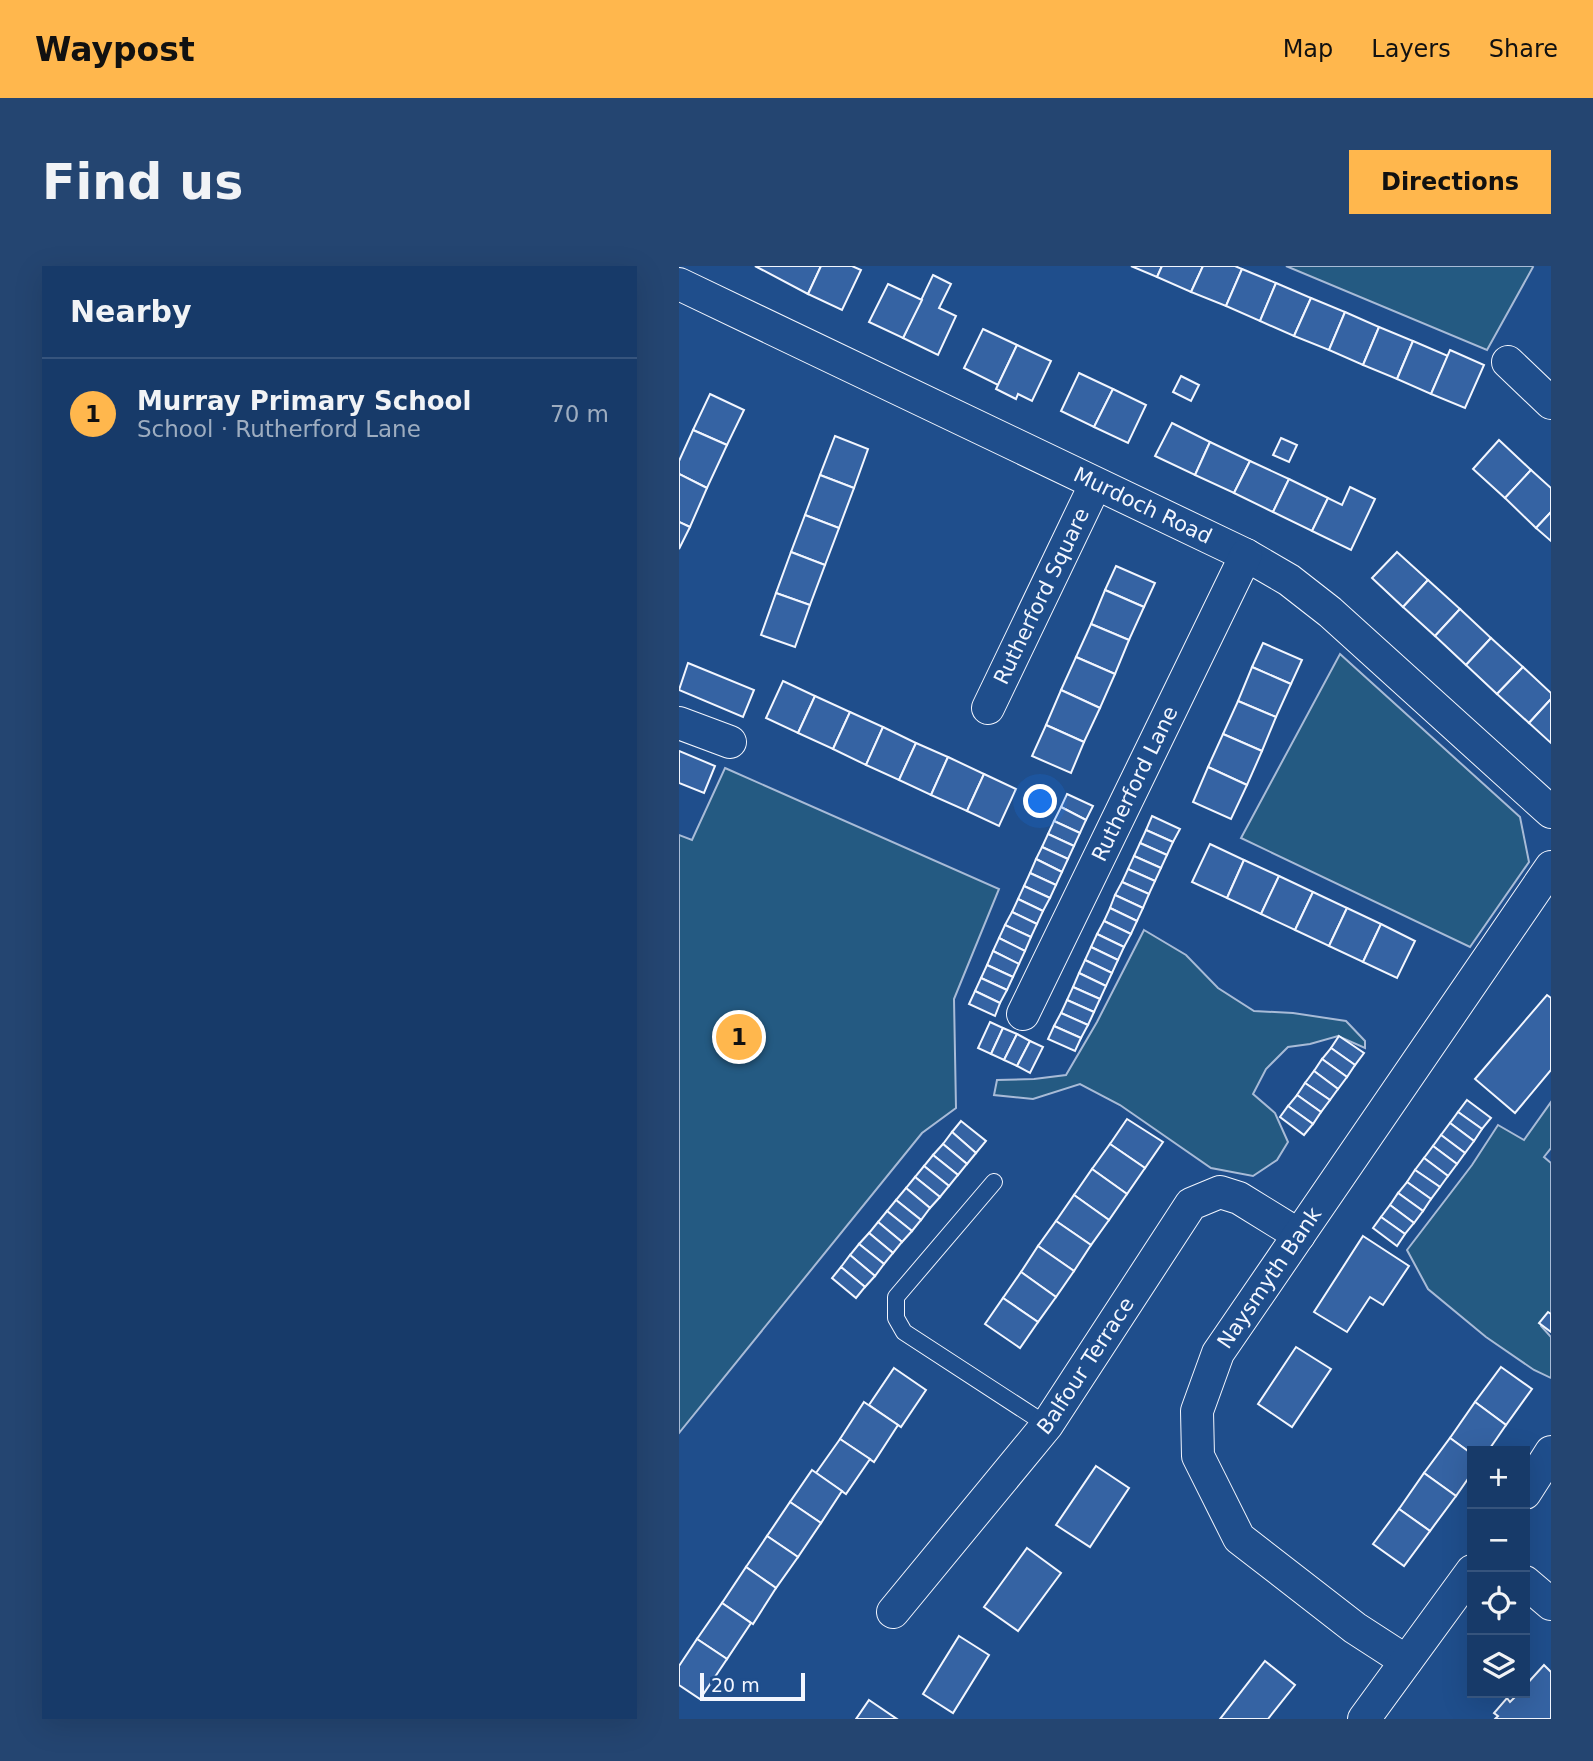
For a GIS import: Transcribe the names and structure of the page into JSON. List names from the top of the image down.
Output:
{
  "streets": {
    "street": [
      "Murdoch Road",
      "Rutherford Square",
      "Rutherford Lane",
      "Naysmyth Bank",
      "Balfour Terrace"
    ]
  },
  "crossings": [
    ["Murdoch Road", "Rutherford Square"],
    ["Murdoch Road", "Rutherford Lane"],
    ["Naysmyth Bank", "Balfour Terrace"]
  ],
  "scale_bar": "20 m",
  "page": {
    "header": "Waypost",
    "nav": ["Map", "Layers", "Share"],
    "buttons": "Directions",
    "title": "Find us",
    "heading": "Nearby",
    "list": [
      {
        "mark": "1",
        "name": "Murray Primary School",
        "note": "School · Rutherford Lane",
        "value": "70 m"
      }
    ],
    "pins": "1",
    "map_buttons": ["+", "−"],
    "scale": "20 m"
  }
}
